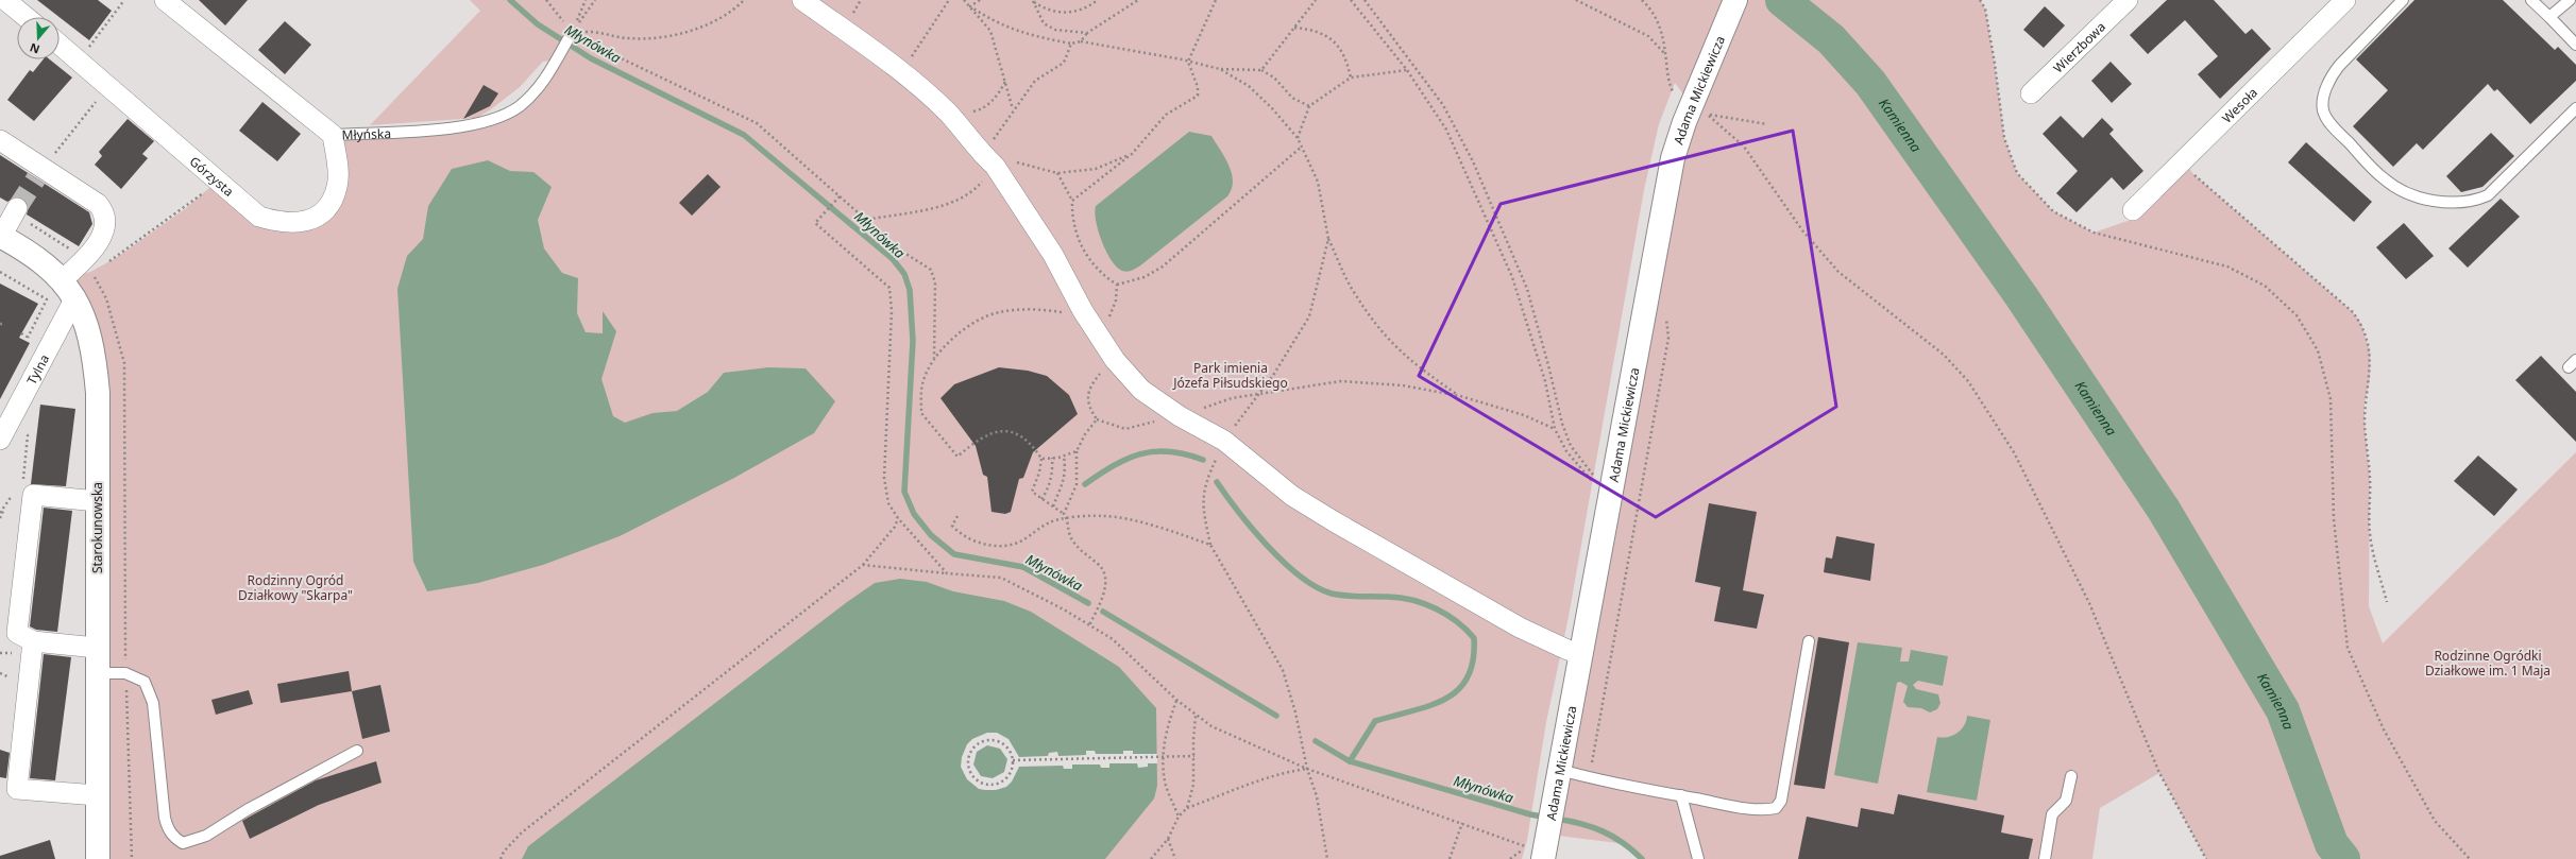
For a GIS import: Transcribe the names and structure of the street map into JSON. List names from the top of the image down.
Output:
{
  "streets": {
    "street": [
      "Wierzbowa",
      "Adama Mickiewicza",
      "Wesoła",
      "Młyńska",
      "Górzysta",
      "Tylna",
      "Starokunowska"
    ]
  },
  "crossings": [
    ["Młyńska", "Górzysta"],
    ["Tylna", "Starokunowska"]
  ],
  "water": ["Młynówka", "Kamienna"],
  "parks": ["Park imienia Józefa Piłsudskiego", "Rodzinny Ogród Działkowy \"Skarpa\"", "Rodzinne Ogródki Działkowe im. 1 Maja"],
  "north": "bottom"
}
